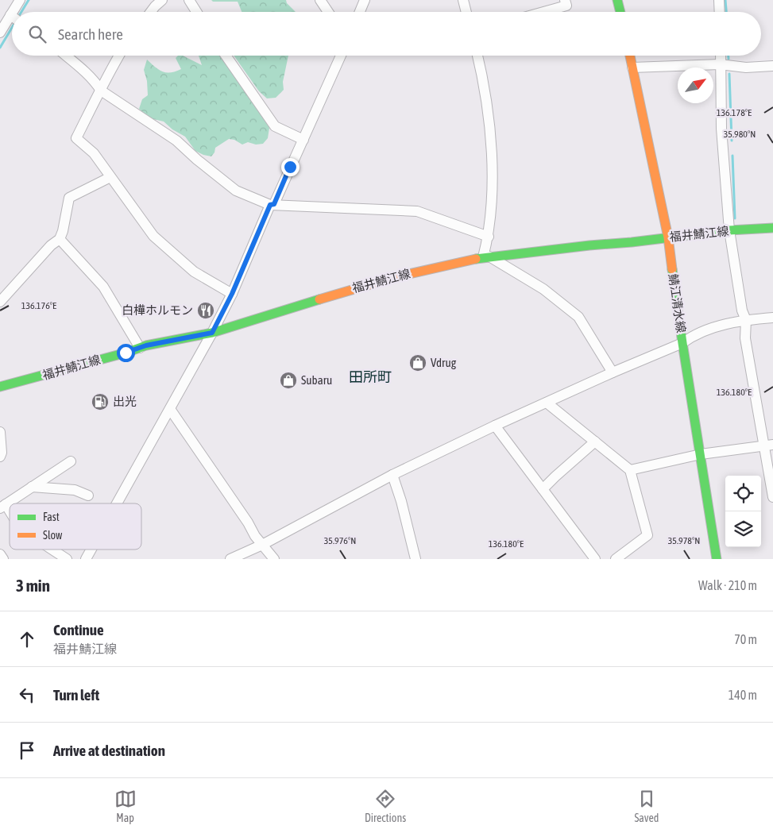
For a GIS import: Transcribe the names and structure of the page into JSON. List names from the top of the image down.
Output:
{
  "streets": {
    "main road": ["福井鯖江線", "鯖江清水線"]
  },
  "crossings": [
    ["福井鯖江線", "鯖江清水線"]
  ],
  "districts": ["田所町"],
  "places": {
    "restaurant": ["白樺ホルモン"],
    "shop": ["Vdrug", "Subaru"],
    "fuel station": ["出光"]
  },
  "legend": ["Fast", "Slow"],
  "north": "top right",
  "page": {
    "search": "Search here",
    "heading": ["3 min", "Walk · 210 m"],
    "list": [
      ["Continue", "福井鯖江線", "70 m"],
      ["Turn left", "140 m"],
      "Arrive at destination"
    ],
    "nav": ["Map", "Directions", "Saved"]
  },
  "coordinates": [
    "136.178°E",
    "35.980°N",
    "136.176°E",
    "136.180°E",
    "35.976°N",
    "35.978°N"
  ]
}
